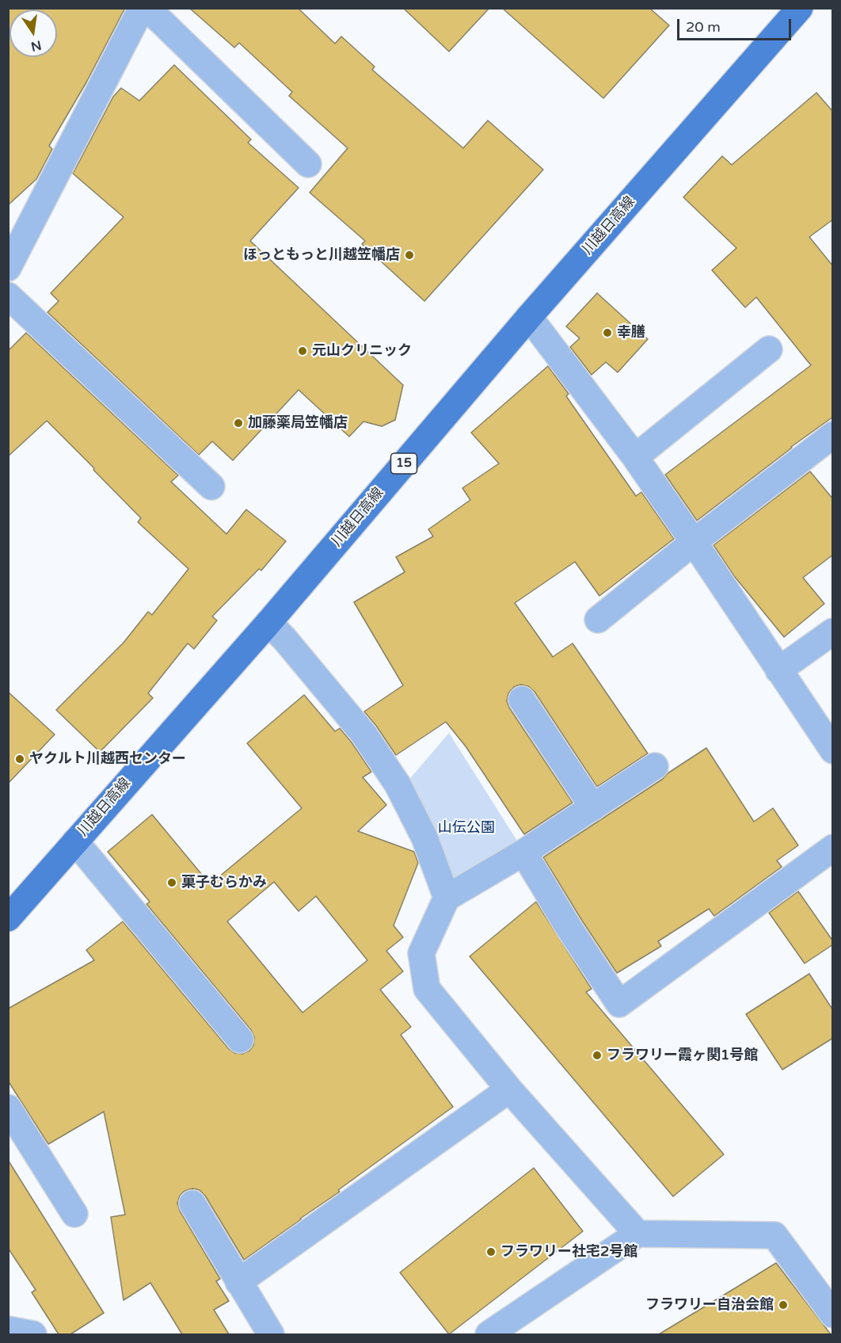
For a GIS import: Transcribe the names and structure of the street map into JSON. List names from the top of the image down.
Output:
{
  "streets": {
    "main road": ["川越日高線", "15"]
  },
  "parks": ["山伝公園"],
  "places": [
    "ほっともっと川越笠幡店",
    "幸膳",
    "元山クリニック",
    "加藤薬局笠幡店",
    "ヤクルト川越西センター",
    "菓子むらかみ",
    "フラワリー霞ヶ関1号館",
    "フラワリー社宅2号館",
    "フラワリー自治会館"
  ],
  "scale_bar": "20 m",
  "north": "bottom"
}
